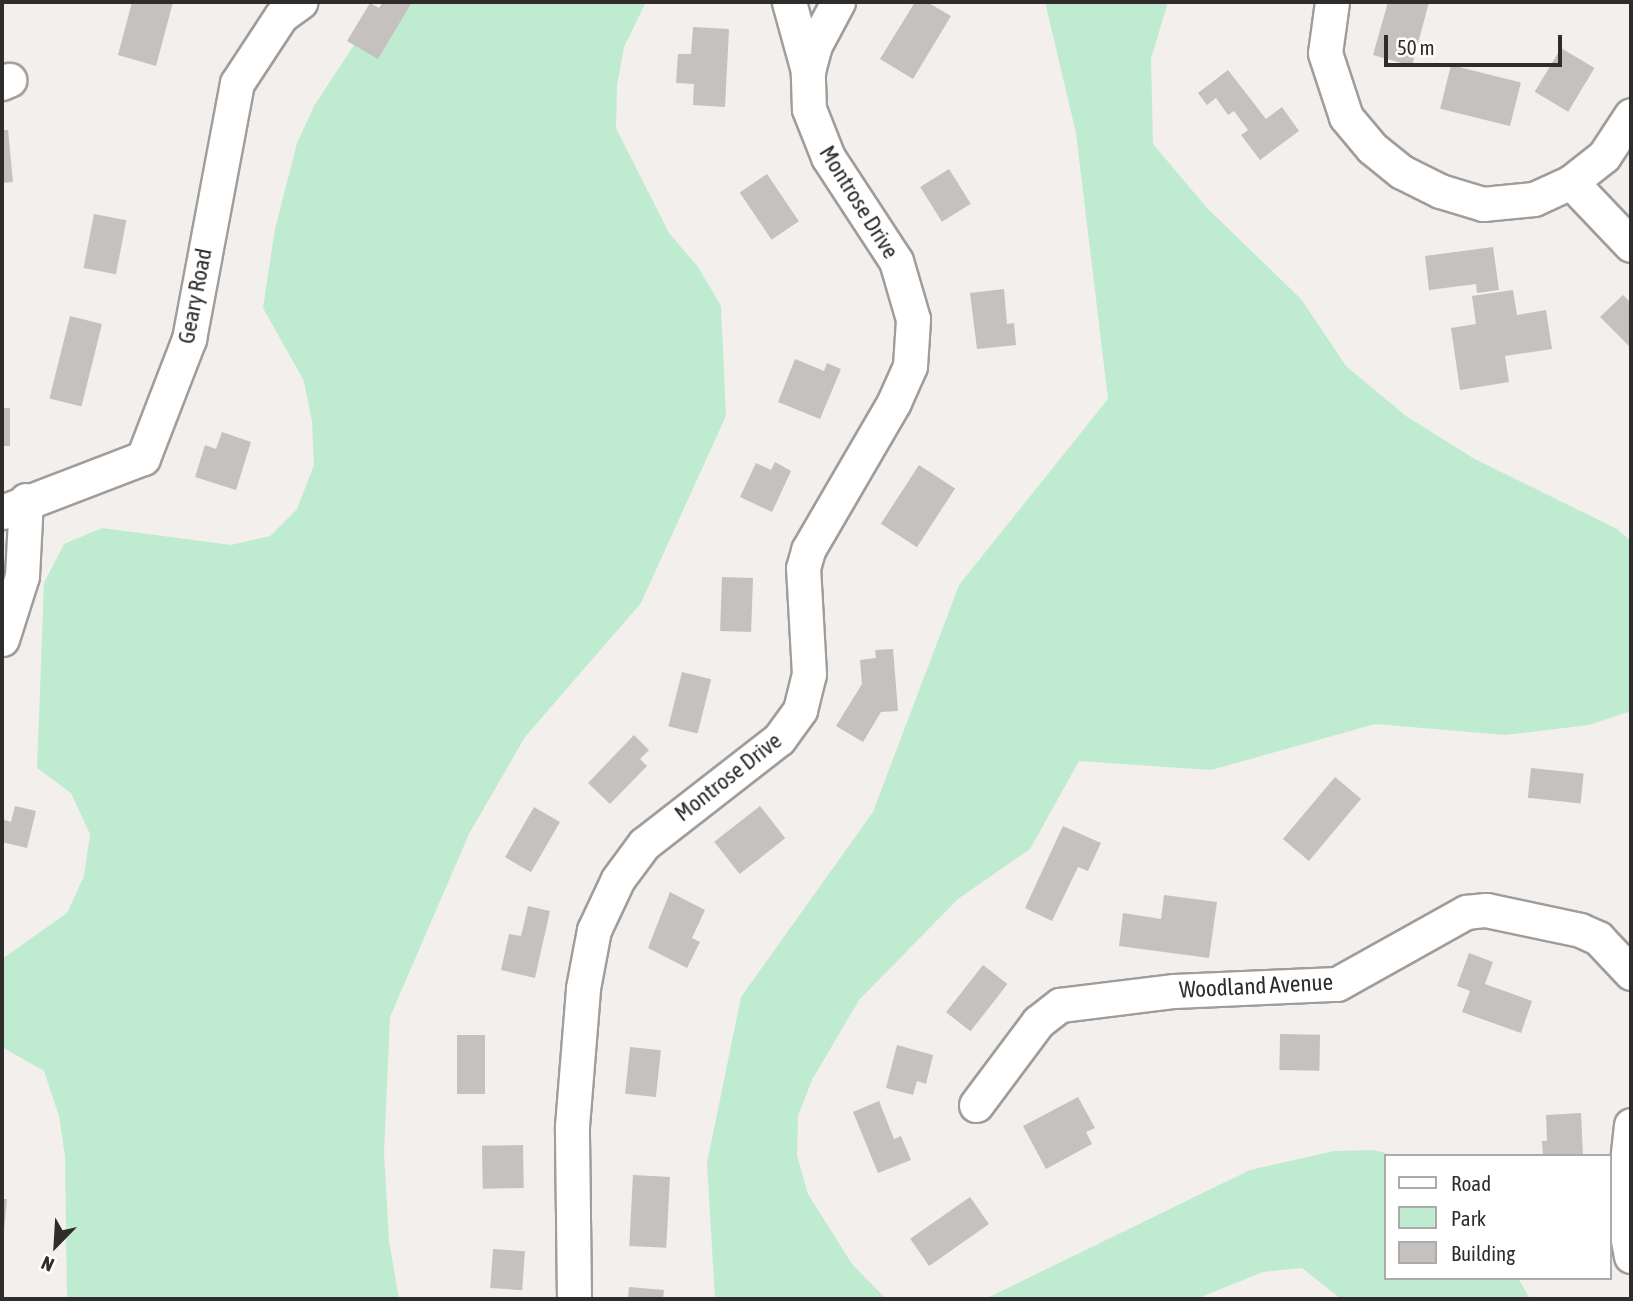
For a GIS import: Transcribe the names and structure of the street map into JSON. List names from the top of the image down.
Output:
{
  "streets": {
    "street": ["Montrose Drive", "Geary Road", "Woodland Avenue"]
  },
  "legend": ["Road", "Park", "Building"],
  "scale_bar": "50 m",
  "north": "bottom left"
}
